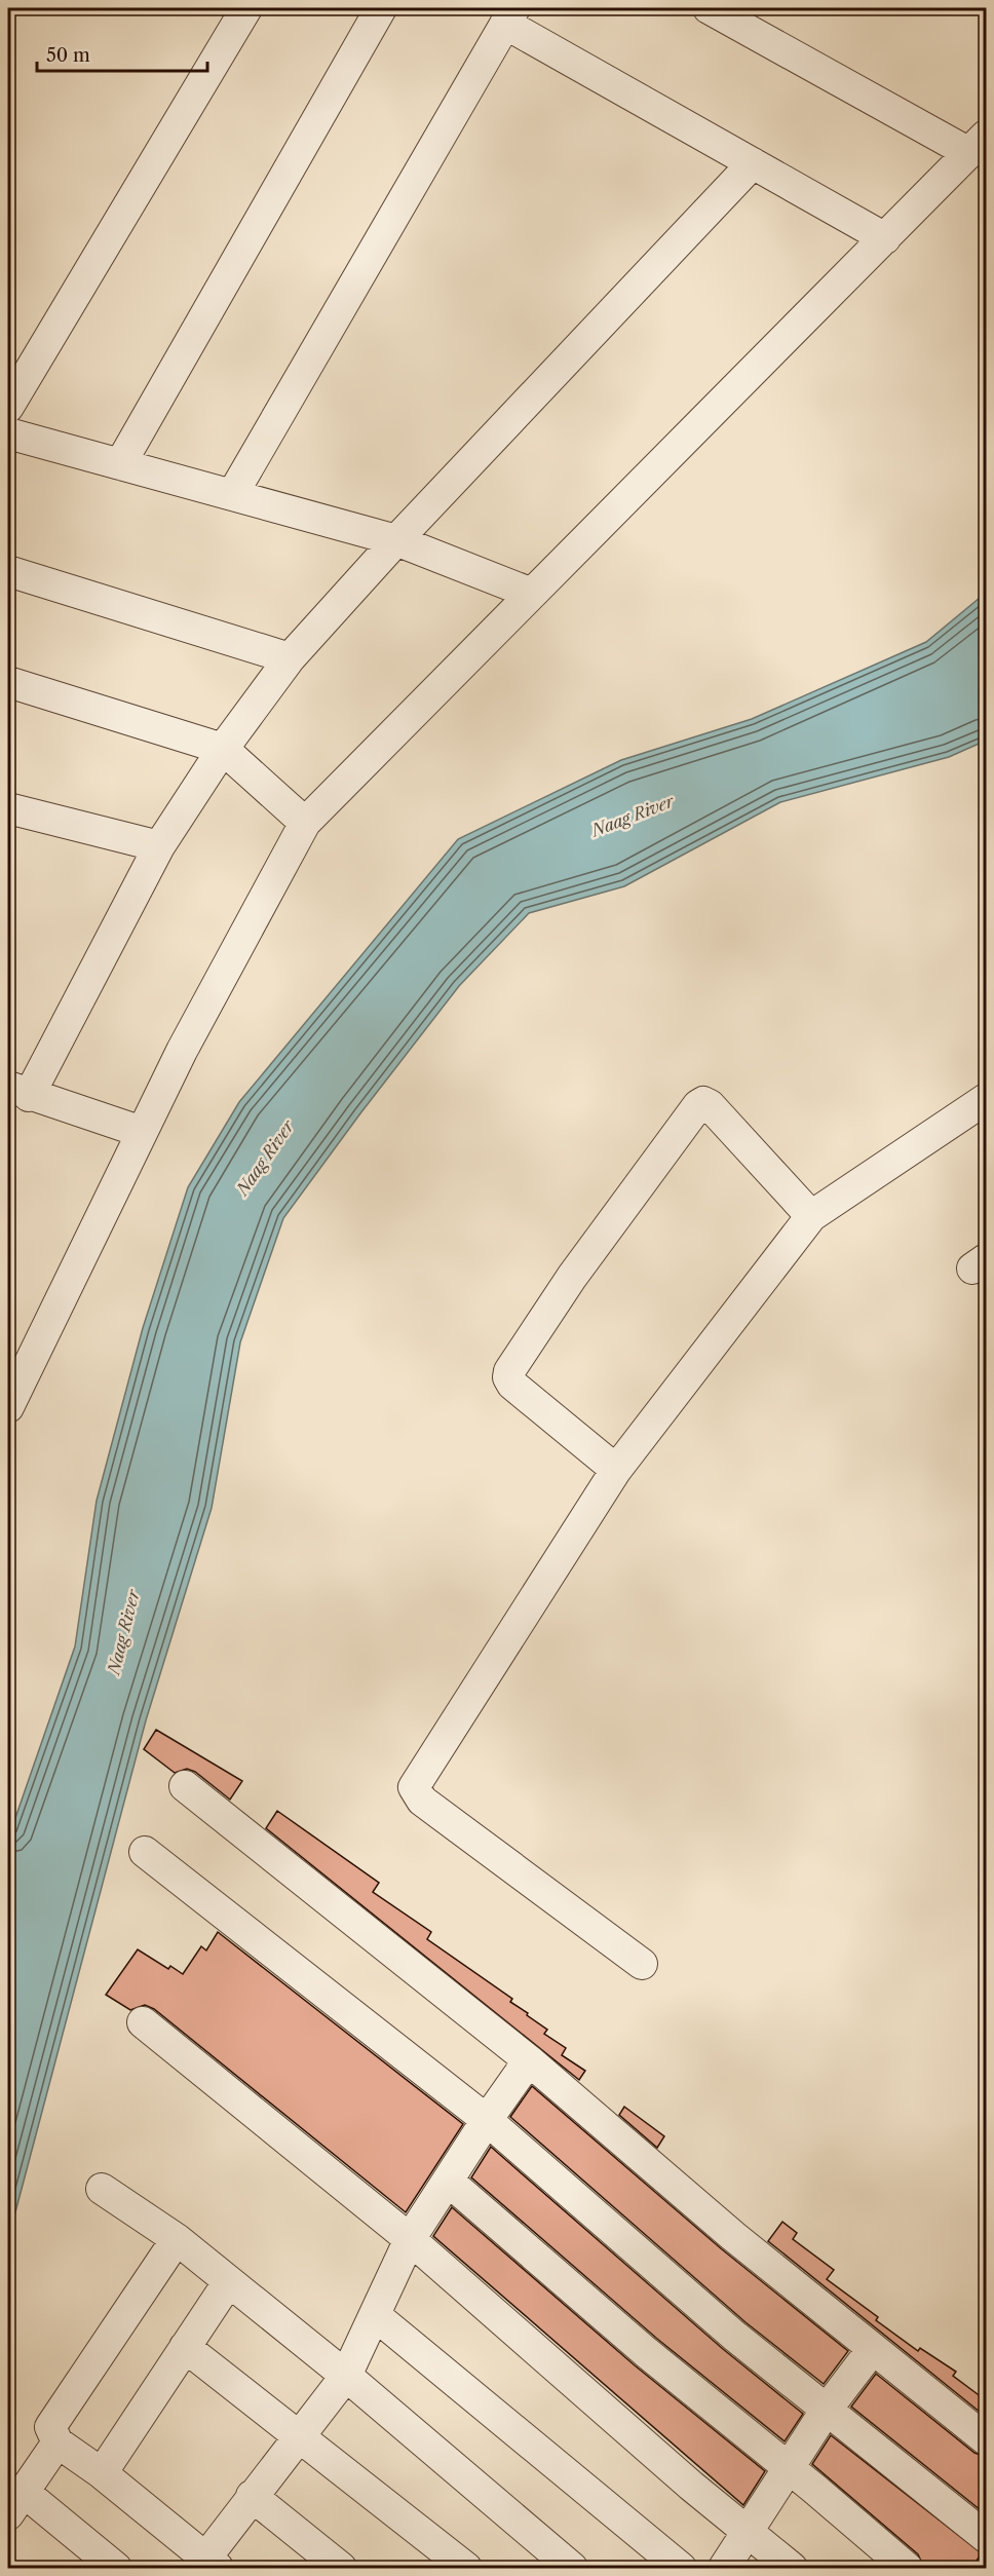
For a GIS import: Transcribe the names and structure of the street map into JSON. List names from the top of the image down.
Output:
{
  "water": ["Naag River"],
  "scale_bar": "50 m"
}
